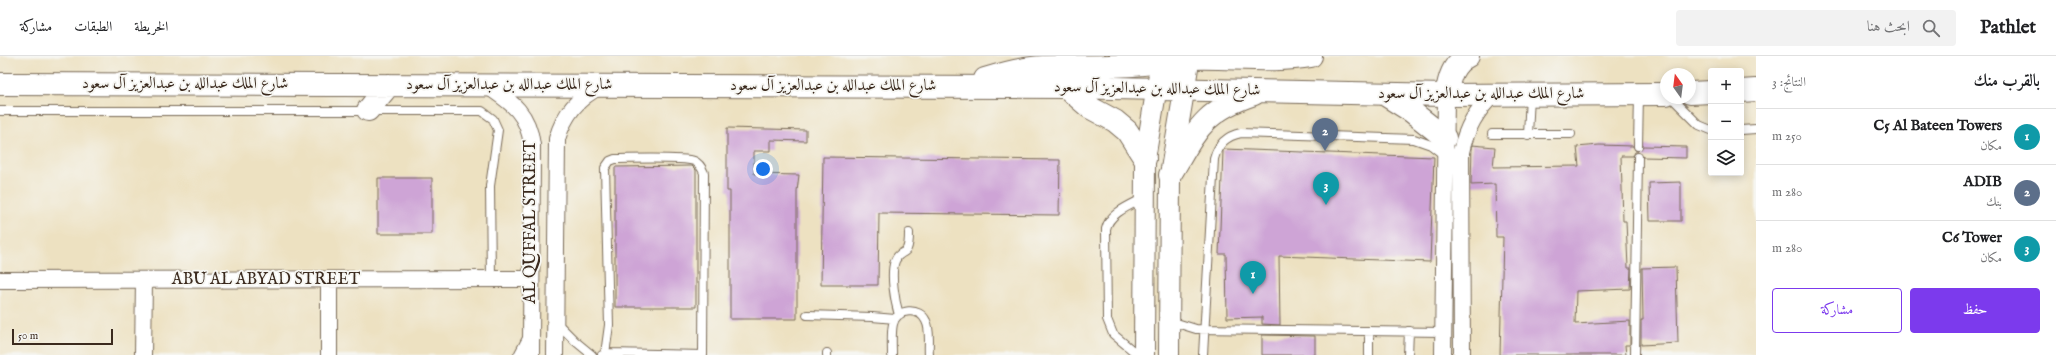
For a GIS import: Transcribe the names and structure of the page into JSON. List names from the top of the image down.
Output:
{
  "streets": {
    "main road": ["شارع الملك عبدالله بن عبدالعزيز آل سعود"],
    "street": ["AL QUFFAL STREET", "ABU AL ABYAD STREET"]
  },
  "crossings": [
    ["شارع الملك عبدالله بن عبدالعزيز آل سعود", "AL QUFFAL STREET"],
    ["AL QUFFAL STREET", "ABU AL ABYAD STREET"]
  ],
  "scale_bar": "50 m",
  "north": "top",
  "page": {
    "header": "Pathlet",
    "search": "ابحث هنا",
    "nav": ["الخريطة", "الطبقات", "مشاركة"],
    "heading": ["بالقرب منك", "النتائج: 3"],
    "map_buttons": ["+", "−"],
    "list": [
      {
        "mark": "1",
        "name": "C5 Al Bateen Towers",
        "note": "مكان",
        "value": "250 m"
      },
      {
        "mark": "2",
        "name": "ADIB",
        "note": "بنك",
        "value": "280 m"
      },
      {
        "mark": "3",
        "name": "C6 Tower",
        "note": "مكان",
        "value": "280 m"
      }
    ],
    "pins": ["2", "3", "1"],
    "buttons": ["حفظ", "مشاركة"],
    "scale": "50 m"
  }
}
